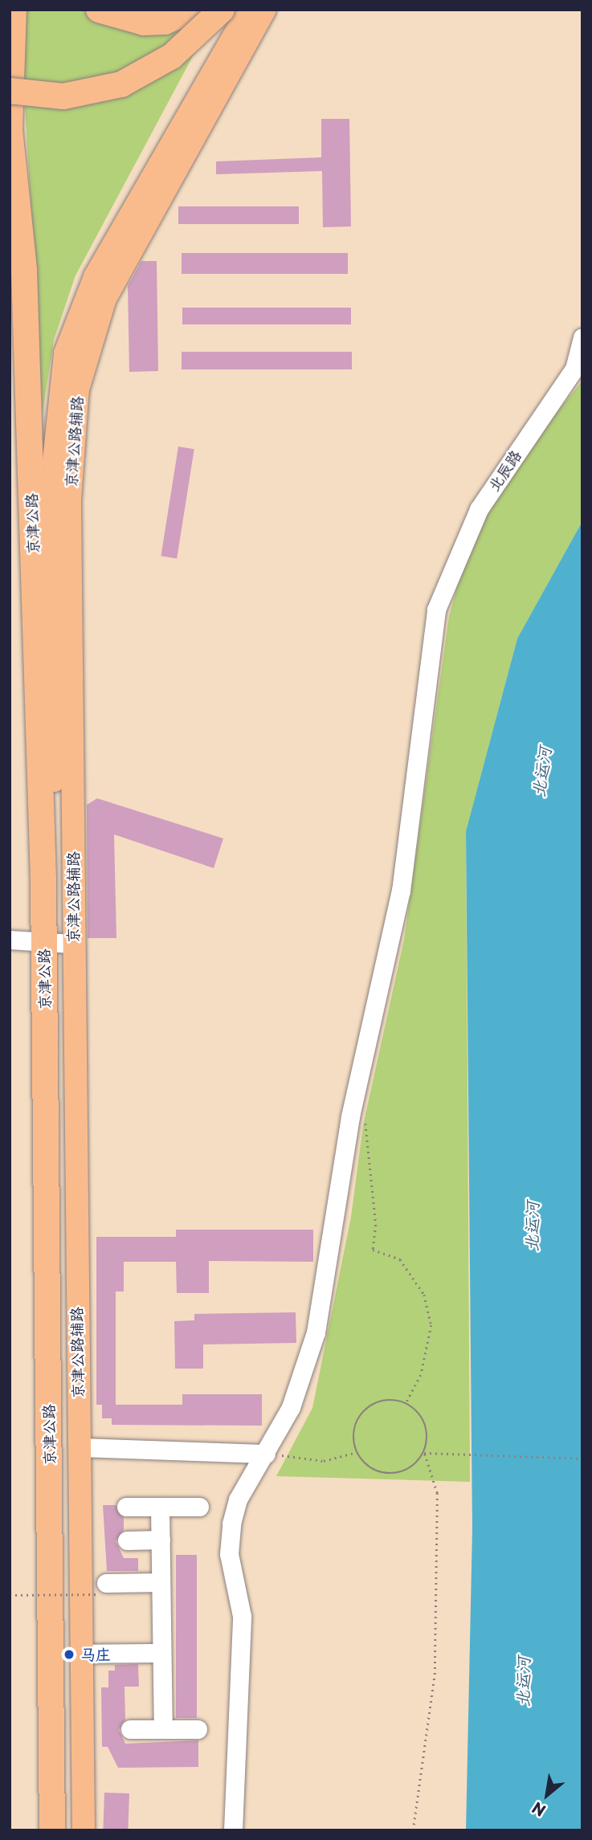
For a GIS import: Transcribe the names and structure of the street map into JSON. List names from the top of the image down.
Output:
{
  "streets": {
    "highway": ["京津公路"],
    "main road": ["京津公路辅路"],
    "street": ["北辰路"]
  },
  "water": ["北运河"],
  "places": ["马庄"],
  "north": "bottom left"
}
